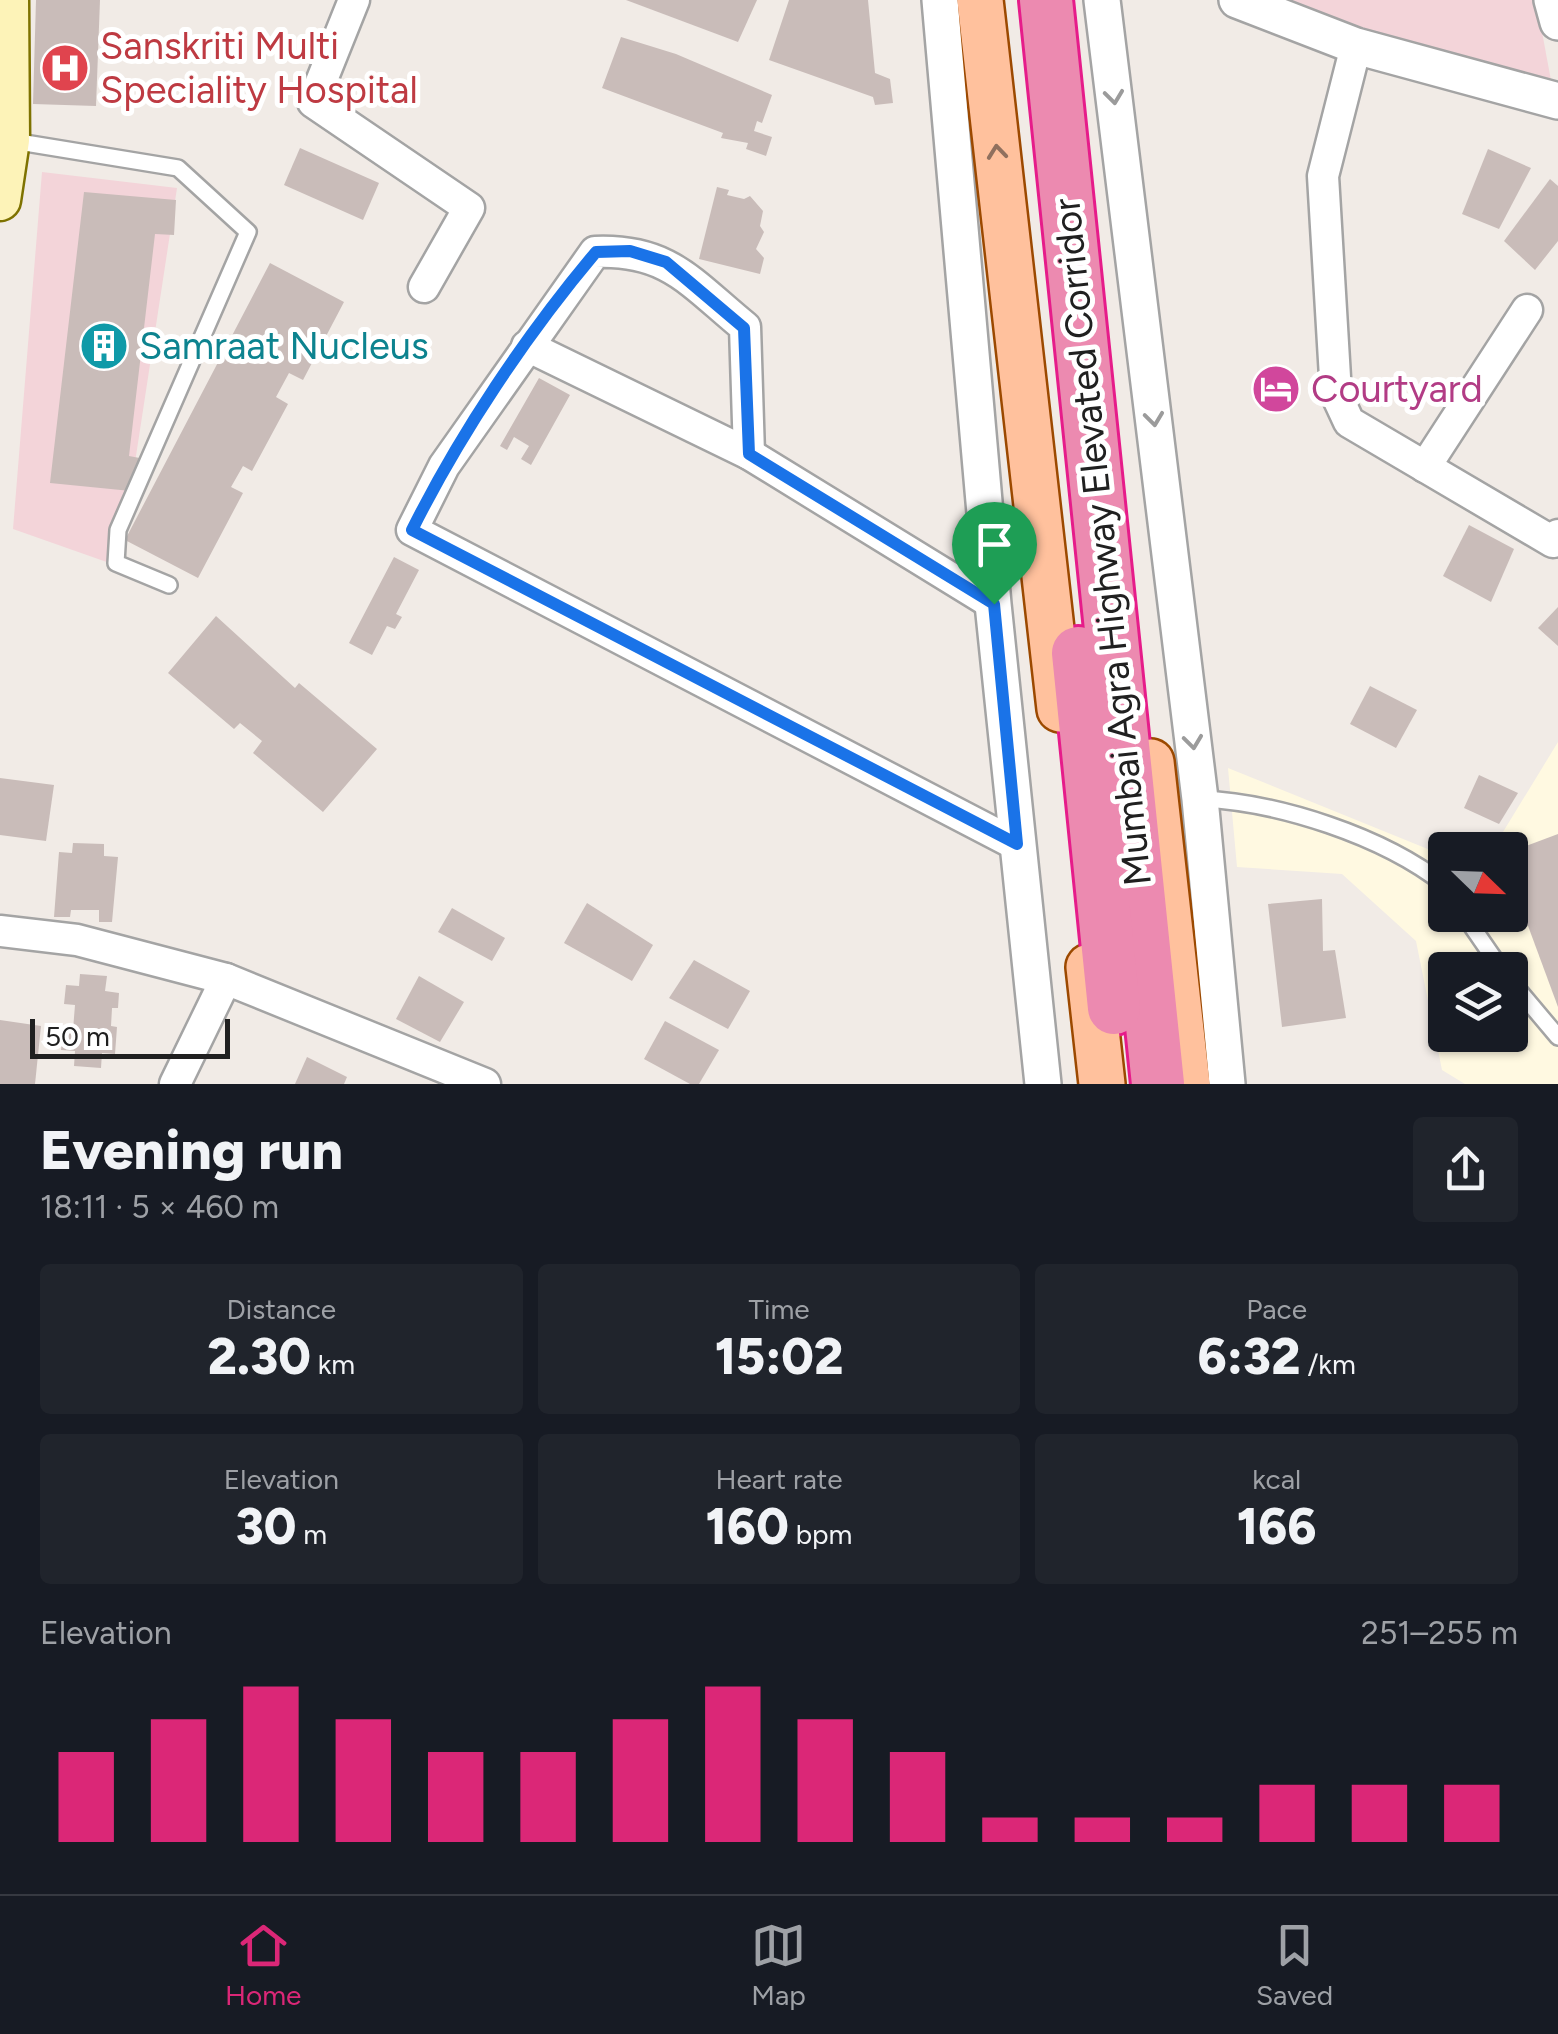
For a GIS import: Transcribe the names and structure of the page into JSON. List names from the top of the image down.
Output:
{
  "streets": {
    "highway": ["Mumbai Agra Highway Elevated Corridor"]
  },
  "places": {
    "hospital": ["Sanskriti Multi Speciality Hospital"],
    "building": ["Samraat Nucleus"],
    "hotel": ["Courtyard"]
  },
  "scale_bar": "50 m",
  "north": "bottom right",
  "page": {
    "scale": "50 m",
    "heading": ["Evening run", "18:11 · 5 × 460 m"],
    "stats": [
      ["Distance", "2.30 km"],
      ["Time", "15:02"],
      ["Pace", "6:32 /km"],
      ["Elevation", "30 m"],
      ["Heart rate", "160 bpm"],
      ["kcal", "166"]
    ],
    "chart": ["Elevation", "251–255 m"],
    "tabs": ["Home", "Map", "Saved"]
  }
}
